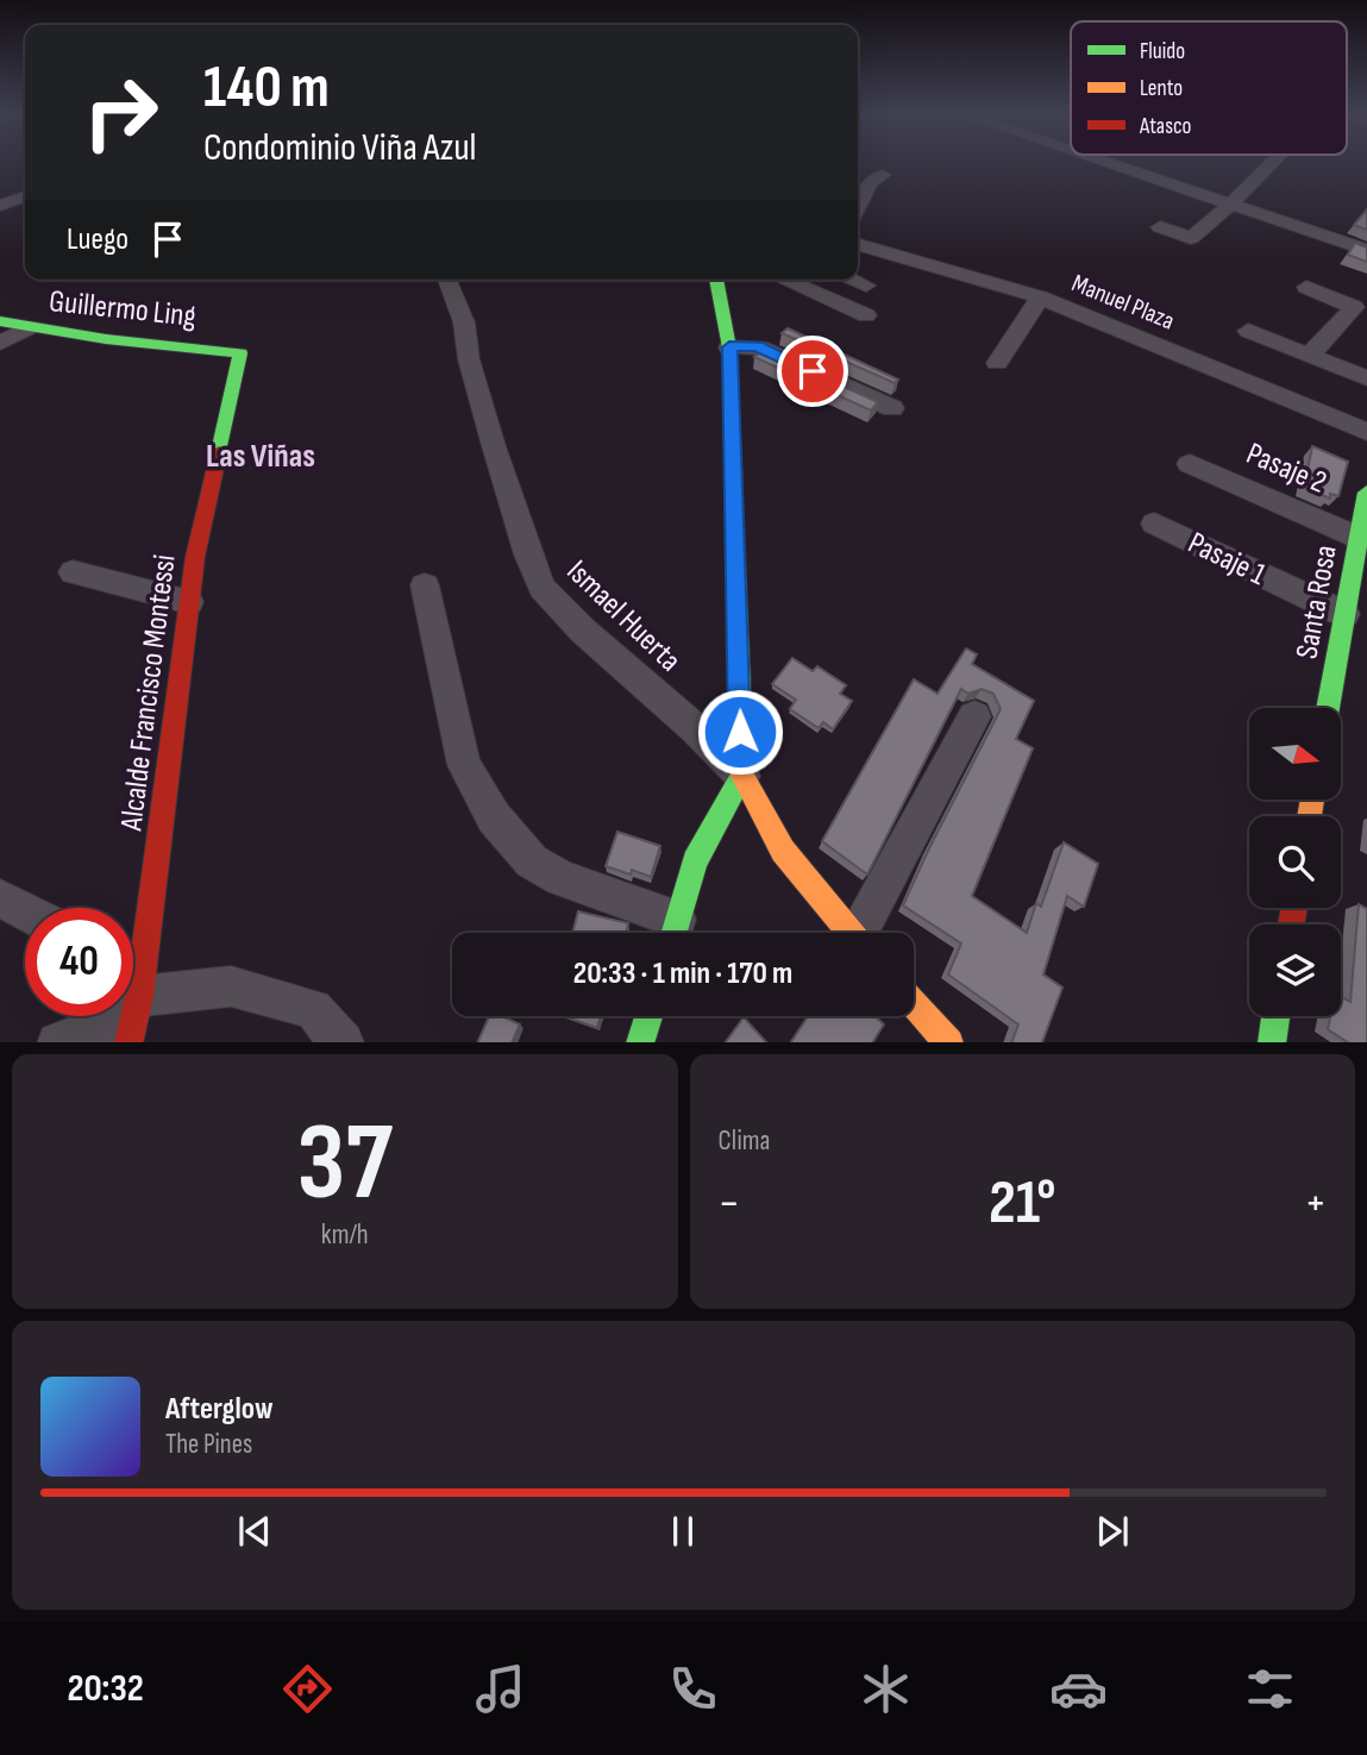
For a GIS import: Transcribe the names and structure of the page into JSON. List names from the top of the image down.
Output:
{
  "streets": {
    "street": [
      "Manuel Plaza",
      "Guillermo Ling",
      "Pasaje 2",
      "Pasaje 1",
      "Santa Rosa",
      "Ismael Huerta",
      "Alcalde Francisco Montessi"
    ]
  },
  "crossings": [
    ["Guillermo Ling", "Alcalde Francisco Montessi"],
    ["Pasaje 2", "Santa Rosa"],
    ["Pasaje 1", "Santa Rosa"]
  ],
  "districts": ["Las Viñas"],
  "legend": ["Fluido", "Lento", "Atasco"],
  "north": "right",
  "page": {
    "turn": ["140 m", "Condominio Viña Azul"],
    "then": "Luego",
    "limit": "40",
    "trip": "20:33 · 1 min · 170 m",
    "tile": [
      ["37", "km/h"],
      "Clima"
    ],
    "heat": ["−", "21°", "+"],
    "song": ["Afterglow", "The Pines"],
    "tabs": "20:32"
  }
}
